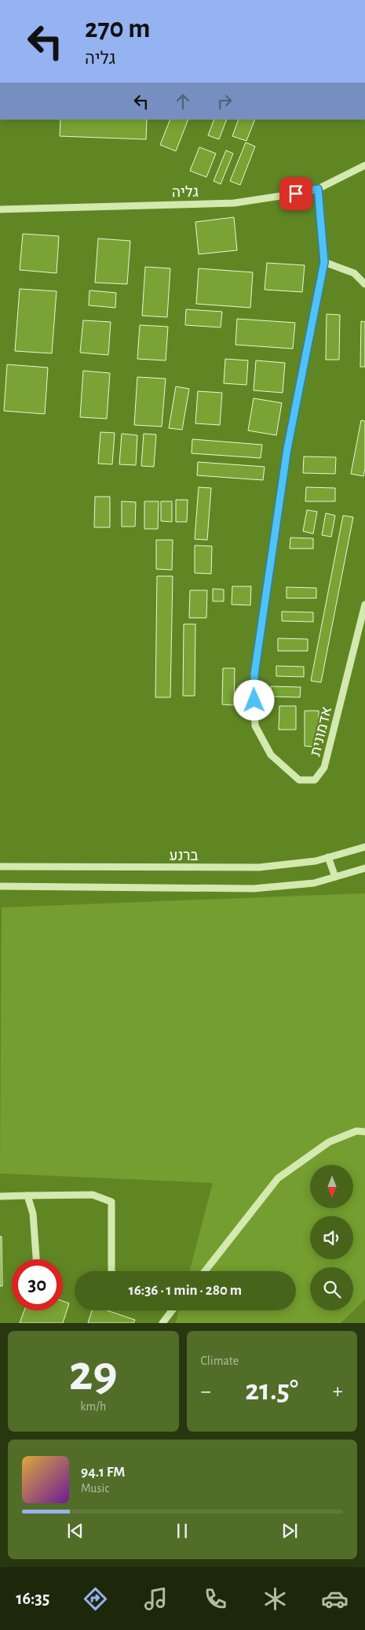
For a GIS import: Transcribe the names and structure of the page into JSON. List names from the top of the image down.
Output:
{
  "streets": {
    "street": ["גליה", "אדמונית", "ברנע"]
  },
  "crossings": [
    ["גליה", "אדמונית"]
  ],
  "north": "bottom",
  "page": {
    "turn": ["270 m", "גליה"],
    "limit": "30",
    "trip": "16:36 · 1 min · 280 m",
    "tile": [
      ["29", "km/h"],
      "Climate"
    ],
    "heat": ["−", "21.5°", "+"],
    "song": ["94.1 FM", "Music"],
    "tabs": "16:35"
  }
}
